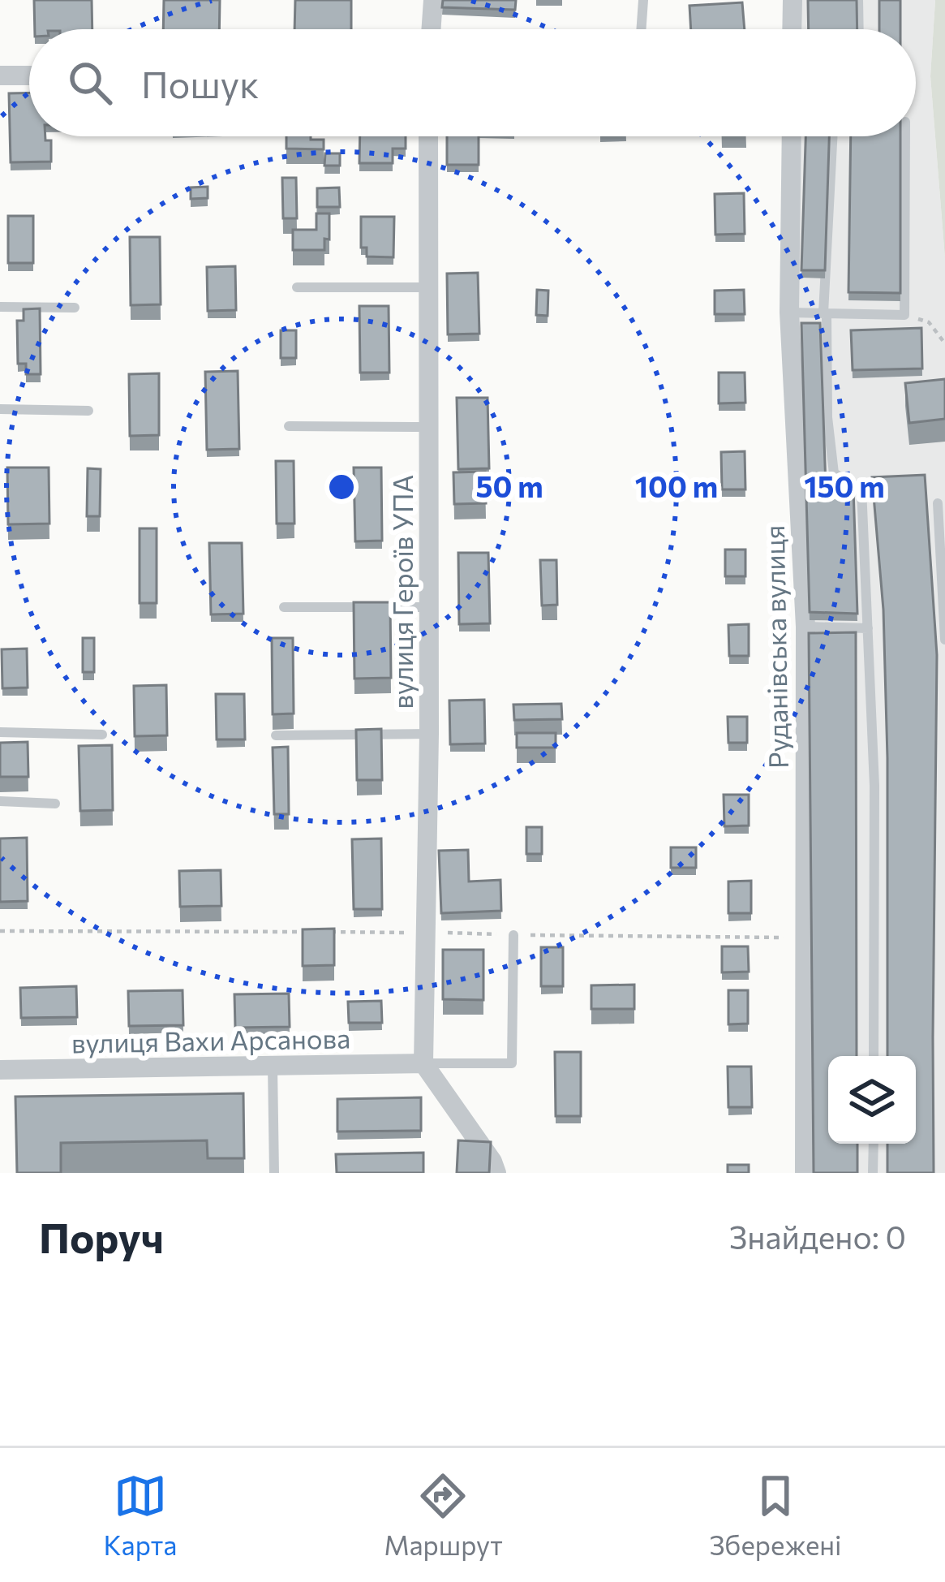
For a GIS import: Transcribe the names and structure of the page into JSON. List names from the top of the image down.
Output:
{
  "streets": {
    "street": ["вулиця Героїв УПА", "Руданівська вулиця", "вулиця Вахи Арсанова"]
  },
  "crossings": [
    ["вулиця Героїв УПА", "вулиця Вахи Арсанова"]
  ],
  "page": {
    "search": "Пошук",
    "heading": ["Поруч", "Знайдено: 0"],
    "nav": ["Карта", "Маршрут", "Збережені"]
  },
  "rings": ["50 m", "100 m", "150 m"]
}
